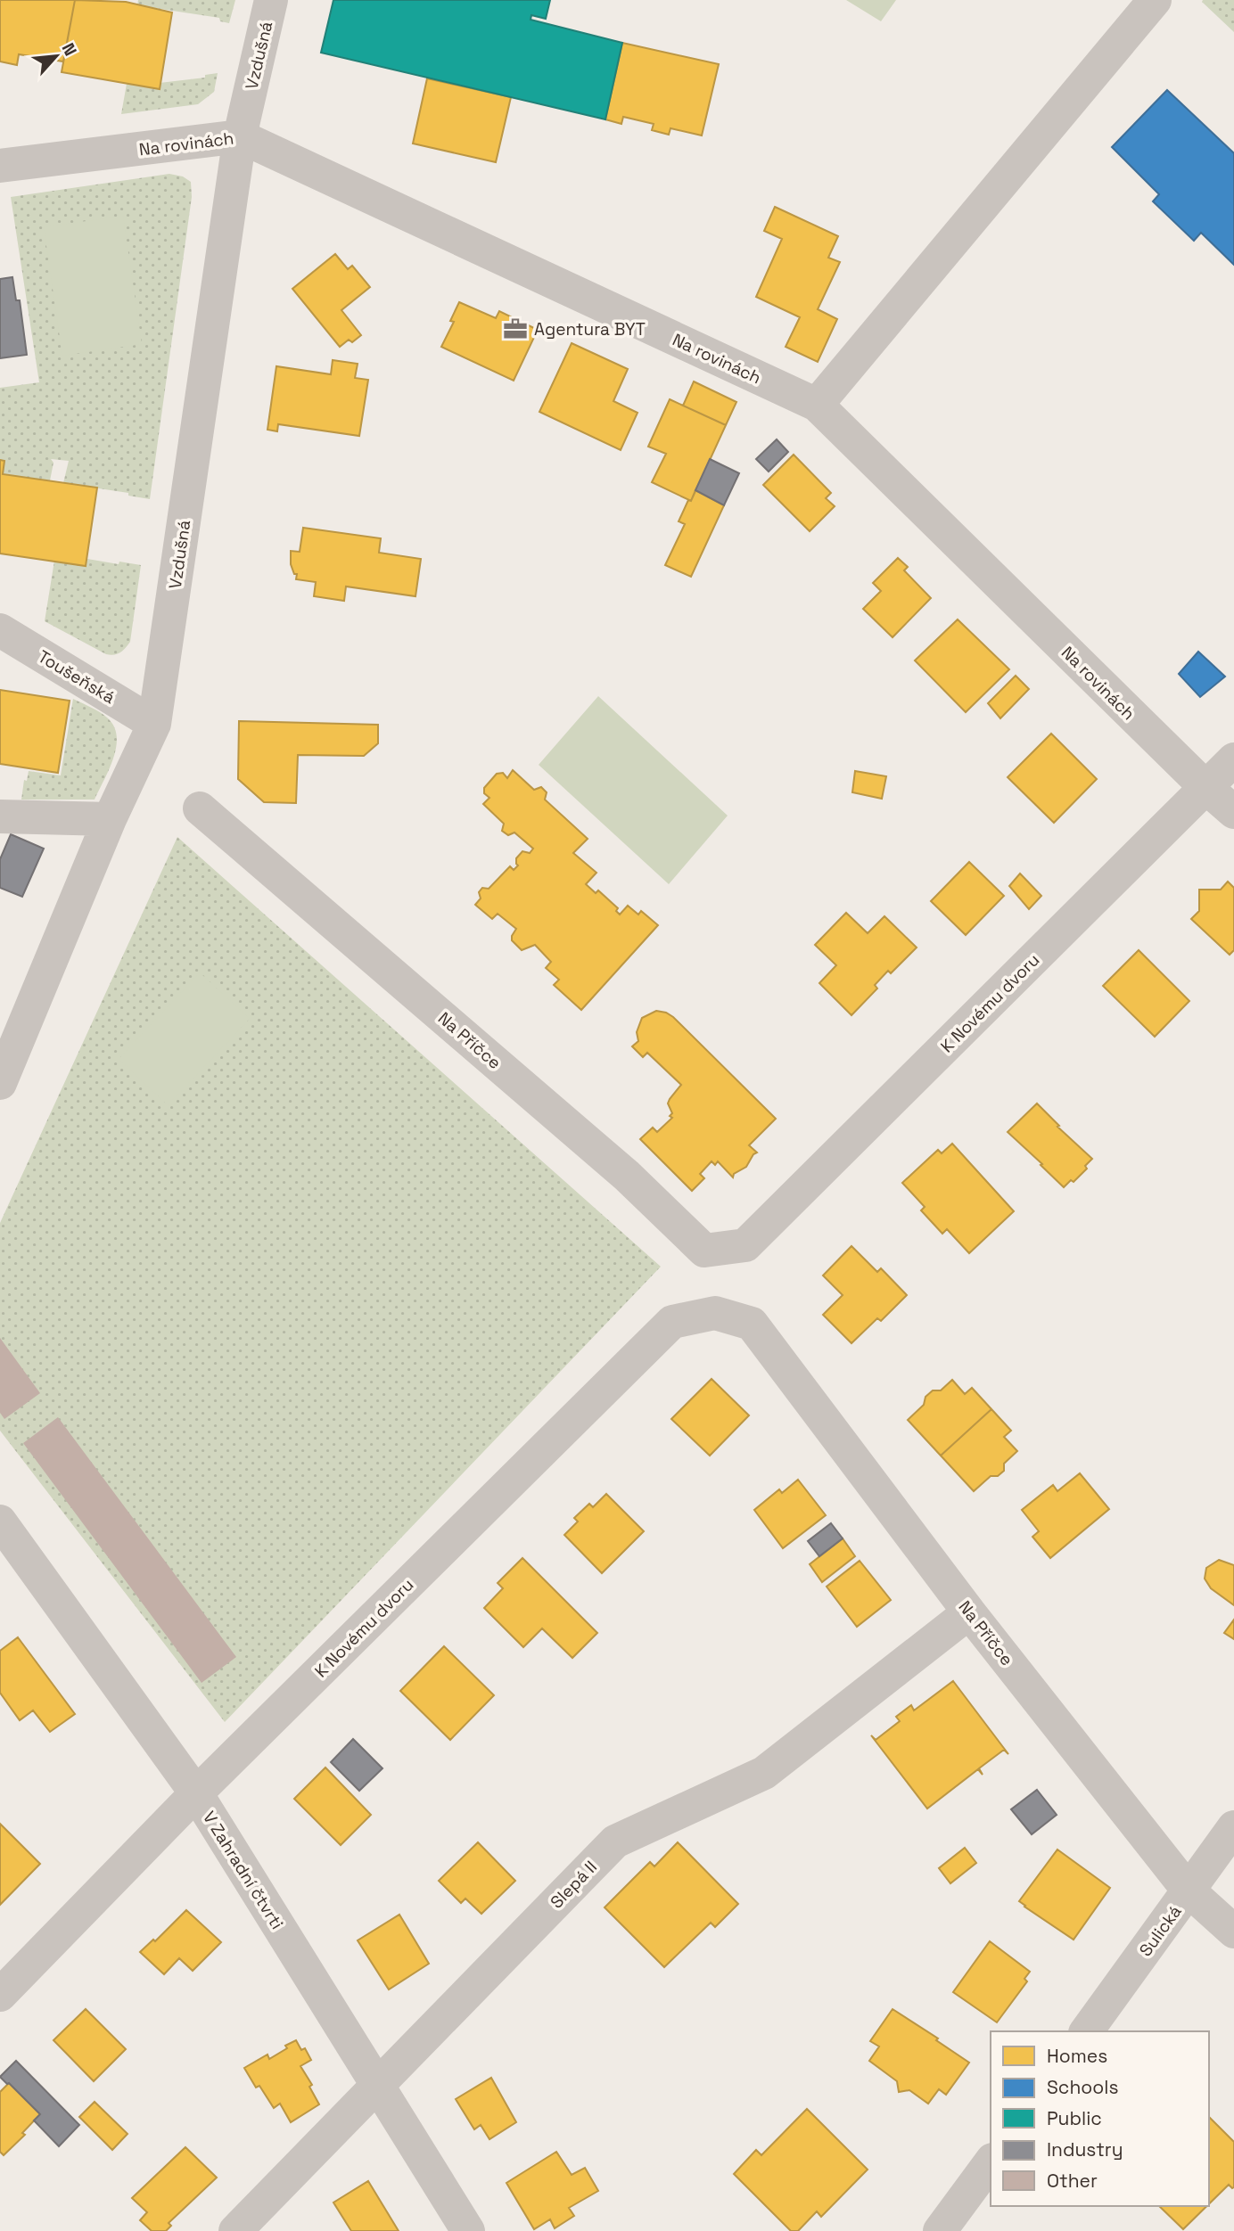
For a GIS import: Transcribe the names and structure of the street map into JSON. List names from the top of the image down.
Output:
{
  "streets": {
    "street": [
      "Vzdušná",
      "Na rovinách",
      "Toušeňská",
      "K Novému dvoru",
      "Na Příčce",
      "V Zahradní čtvrti",
      "Slepá II",
      "Sulická"
    ]
  },
  "crossings": [
    ["Vzdušná", "Na rovinách"],
    ["Vzdušná", "Toušeňská"],
    ["Na rovinách", "K Novému dvoru"],
    ["K Novému dvoru", "Na Příčce"],
    ["K Novému dvoru", "V Zahradní čtvrti"],
    ["Na Příčce", "Slepá II"],
    ["Na Příčce", "Sulická"],
    ["V Zahradní čtvrti", "Slepá II"]
  ],
  "places": {
    "office": ["Agentura BYT"]
  },
  "legend": [
    "Homes",
    "Schools",
    "Public",
    "Industry",
    "Other"
  ],
  "north": "top right"
}
